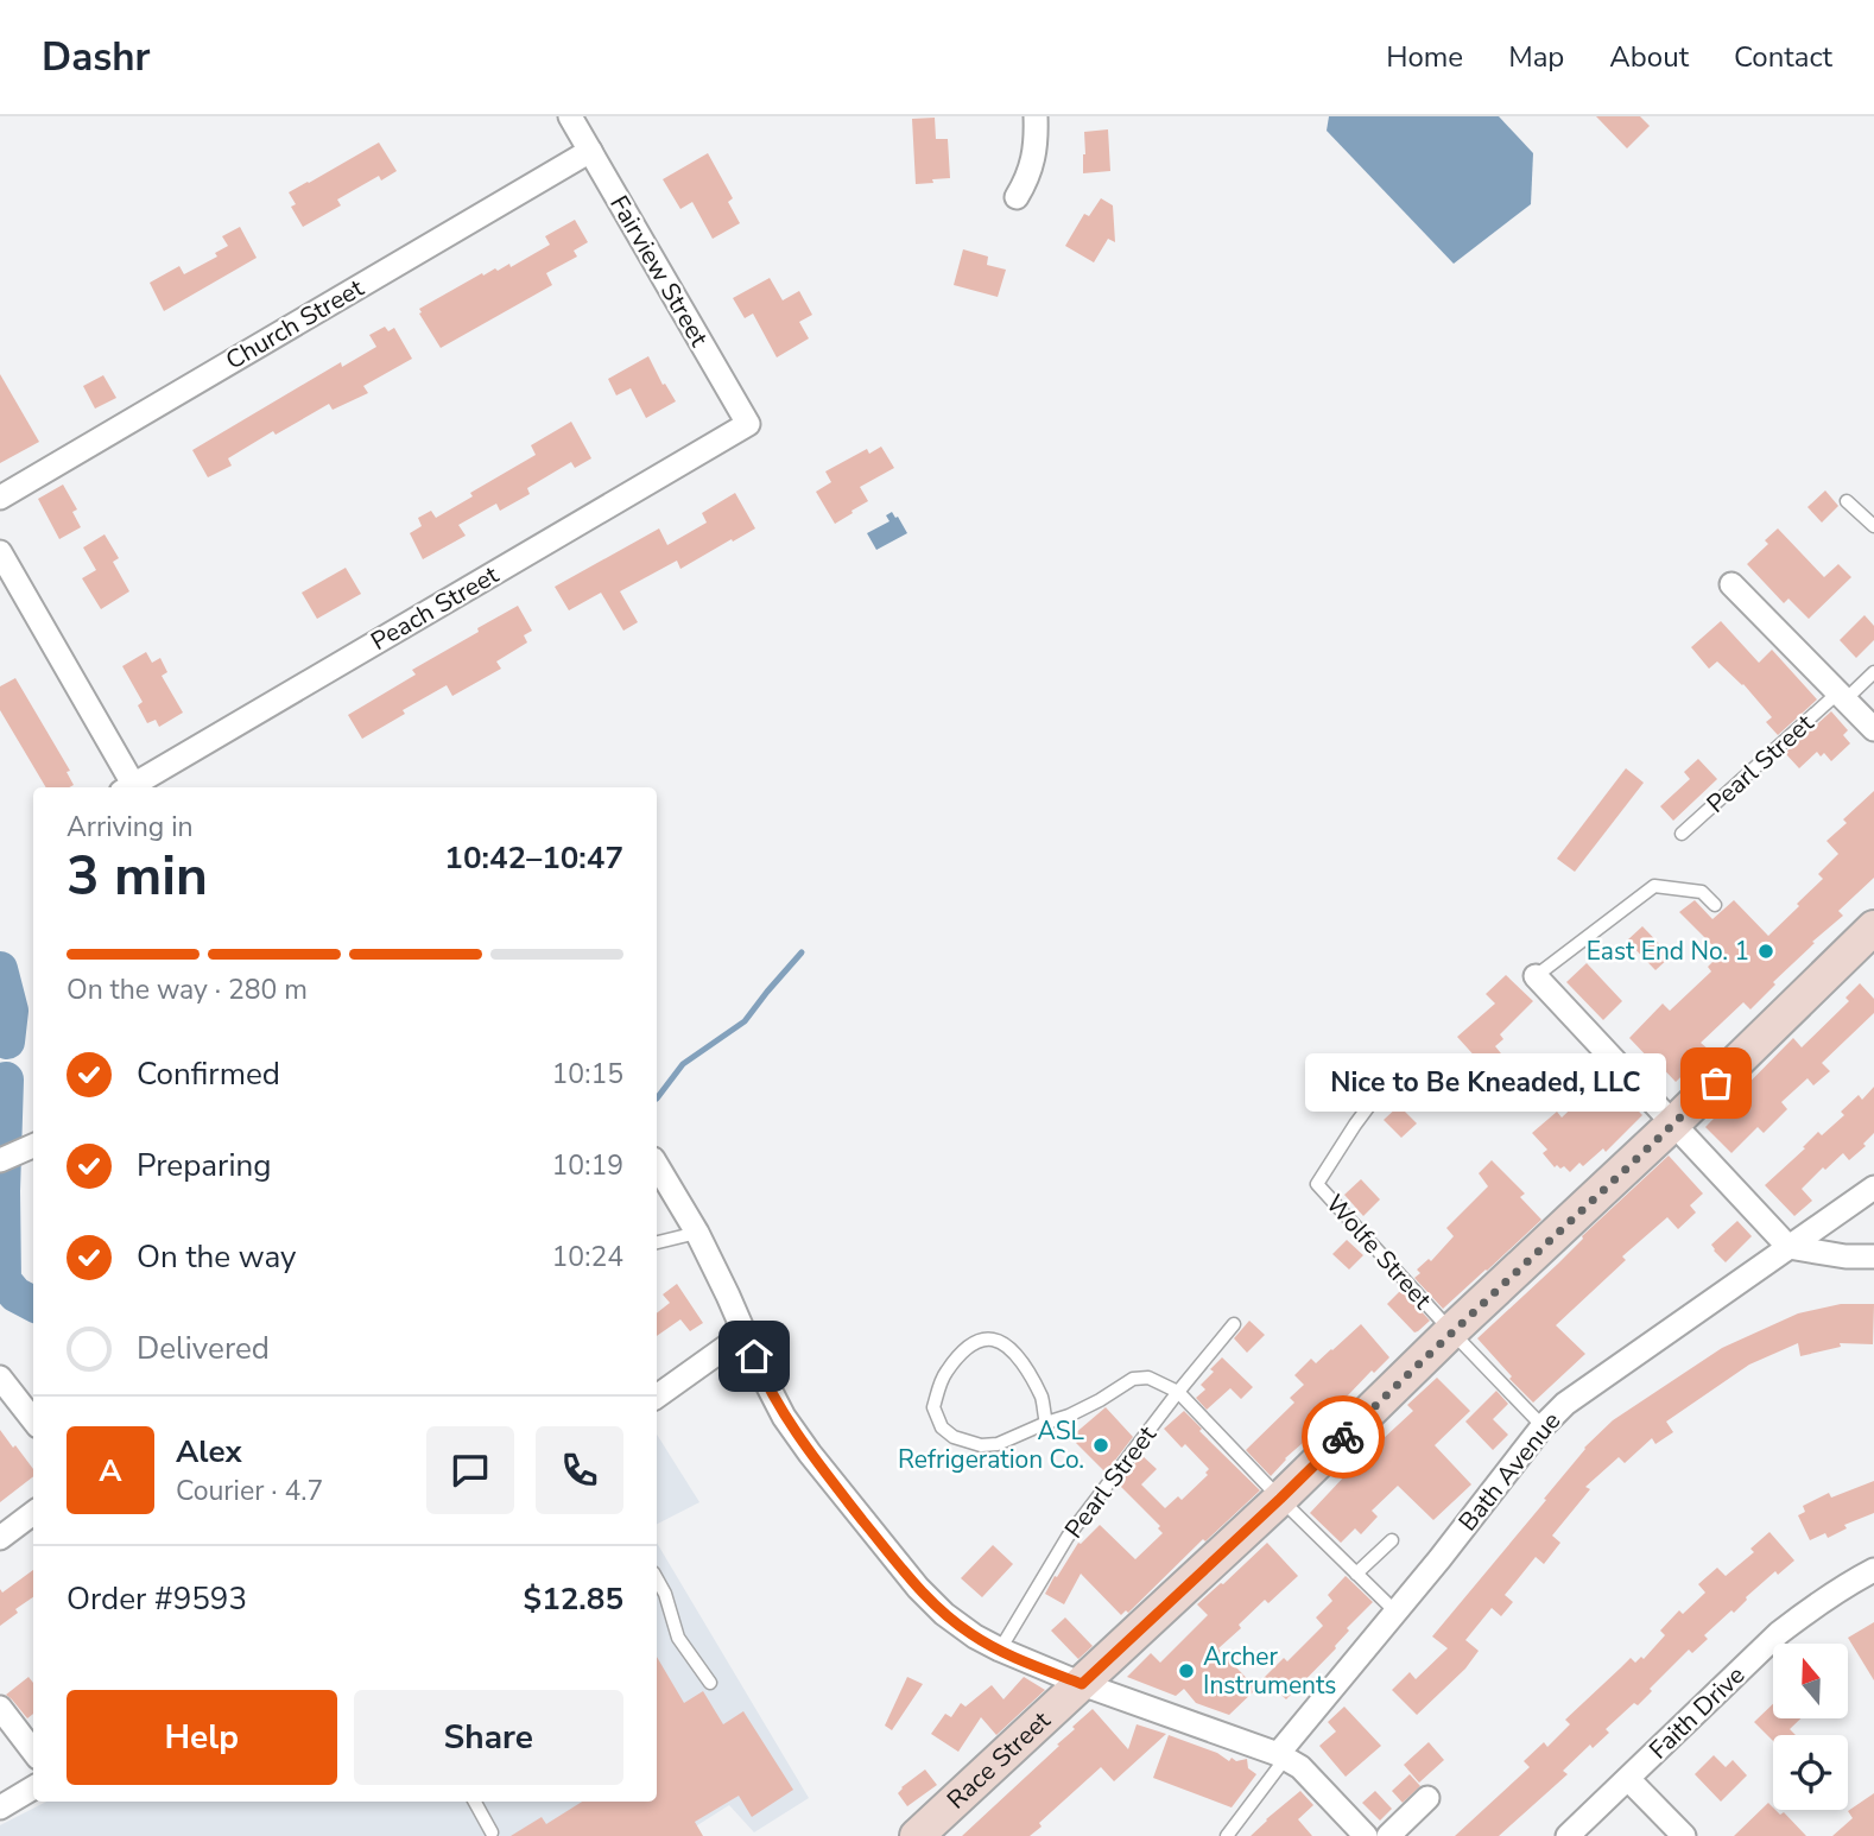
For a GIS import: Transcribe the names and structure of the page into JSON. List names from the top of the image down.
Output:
{
  "streets": {
    "main road": ["Race Street"],
    "street": [
      "Fairview Street",
      "Church Street",
      "Peach Street",
      "Bath Avenue",
      "Faith Drive"
    ],
    "lane": ["Pearl Street", "Wolfe Street"]
  },
  "crossings": [
    ["Fairview Street", "Church Street"],
    ["Fairview Street", "Peach Street"],
    ["Wolfe Street", "Bath Avenue"],
    ["Wolfe Street", "Race Street"]
  ],
  "places": [
    "East End No. 1",
    "Nice to Be Kneaded, LLC",
    "ASL Refrigeration Co.",
    "Archer Instruments"
  ],
  "north": "top",
  "page": {
    "header": "Dashr",
    "nav": [
      "Home",
      "Map",
      "About",
      "Contact"
    ],
    "heading": ["3 min", "Arriving in", "10:42–10:47"],
    "panel": [
      "Alex",
      "Courier · 4.7",
      "Order #9593",
      "$12.85"
    ],
    "bar": "On the way · 280 m",
    "list": [
      ["Confirmed", "10:15"],
      ["Preparing", "10:19"],
      ["On the way", "10:24"],
      "Delivered"
    ],
    "bubble": "Nice to Be Kneaded, LLC",
    "round": "A",
    "buttons": ["Help", "Share"]
  }
}
